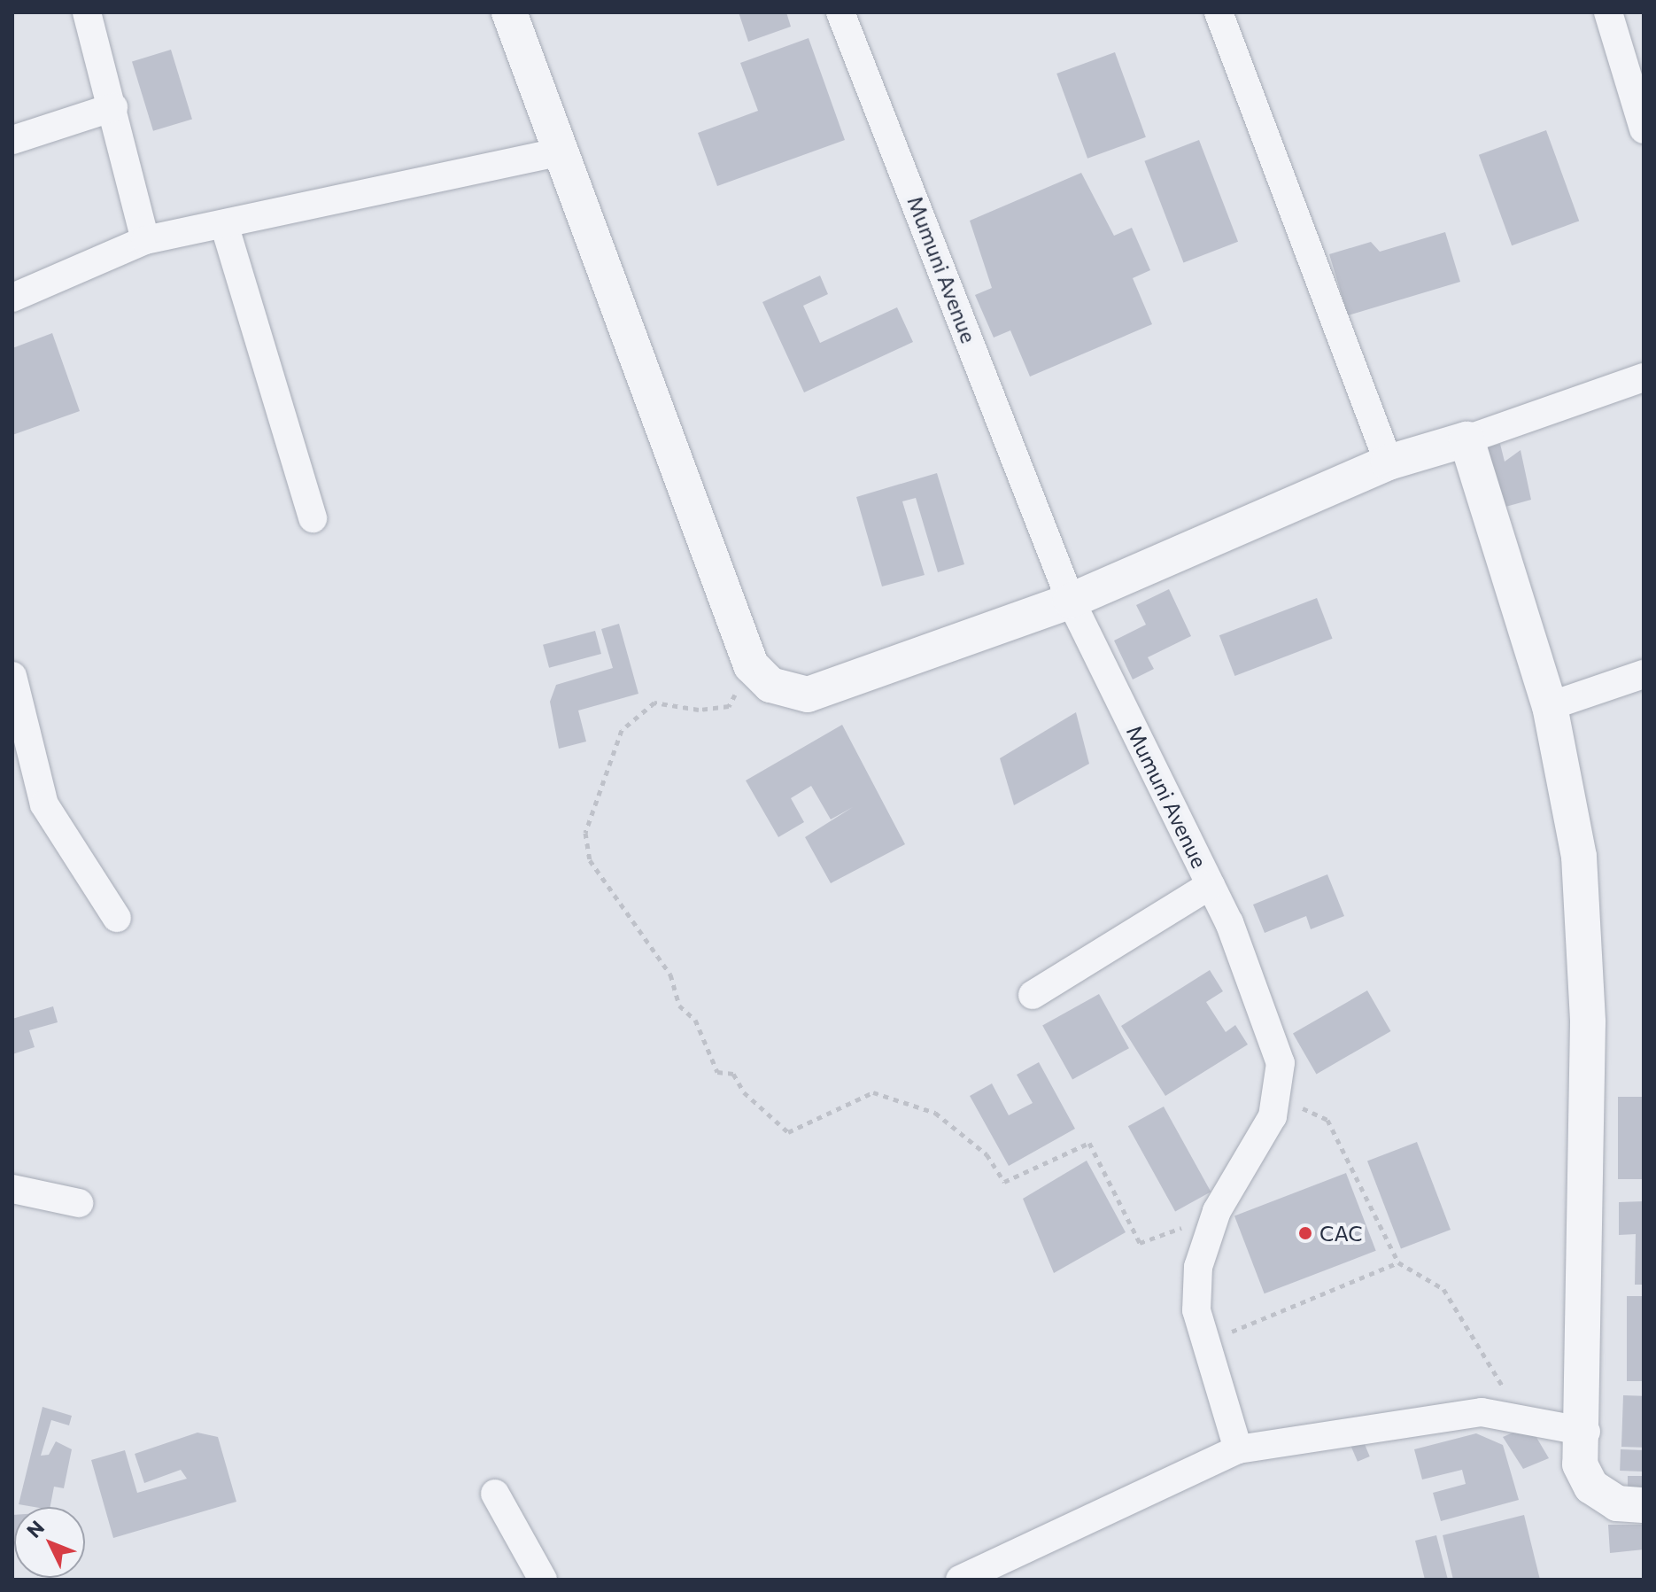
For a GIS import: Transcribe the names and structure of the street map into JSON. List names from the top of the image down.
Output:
{
  "streets": {
    "street": ["Mumuni Avenue"]
  },
  "places": ["CAC"],
  "north": "top left"
}
